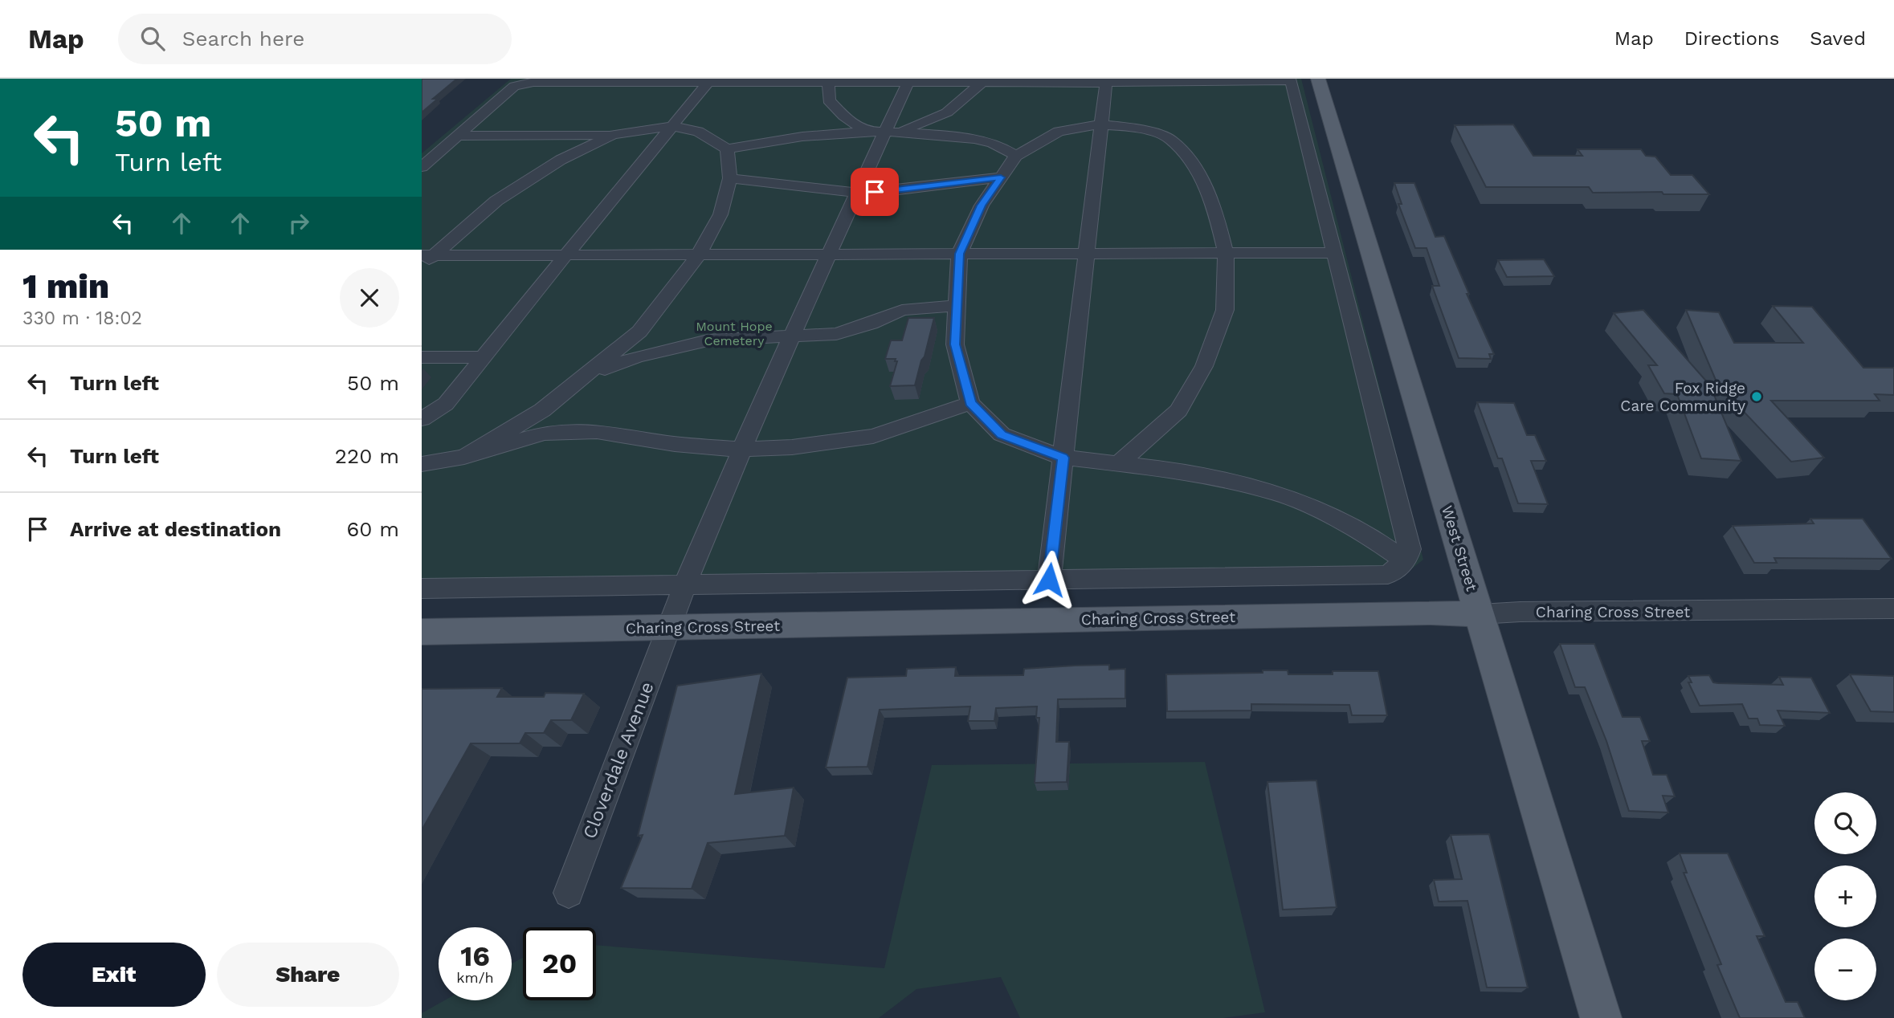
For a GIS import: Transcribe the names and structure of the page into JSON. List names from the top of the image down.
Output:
{
  "streets": {
    "main road": ["West Street", "Charing Cross Street"],
    "street": ["Cloverdale Avenue"]
  },
  "crossings": [
    ["West Street", "Charing Cross Street"],
    ["Charing Cross Street", "Cloverdale Avenue"]
  ],
  "parks": ["Mount Hope Cemetery"],
  "places": ["Fox Ridge Care Community"],
  "page": {
    "header": "Map",
    "search": "Search here",
    "nav": ["Map", "Directions", "Saved"],
    "turn": ["50 m", "Turn left"],
    "heading": ["1 min", "330 m · 18:02"],
    "list": [
      {
        "name": "Turn left",
        "value": "50 m"
      },
      {
        "name": "Turn left",
        "value": "220 m"
      },
      {
        "name": "Arrive at destination",
        "value": "60 m"
      }
    ],
    "map_buttons": ["+", "−"],
    "speed": "16 km/h",
    "limit": "20",
    "buttons": ["Exit", "Share"]
  }
}
